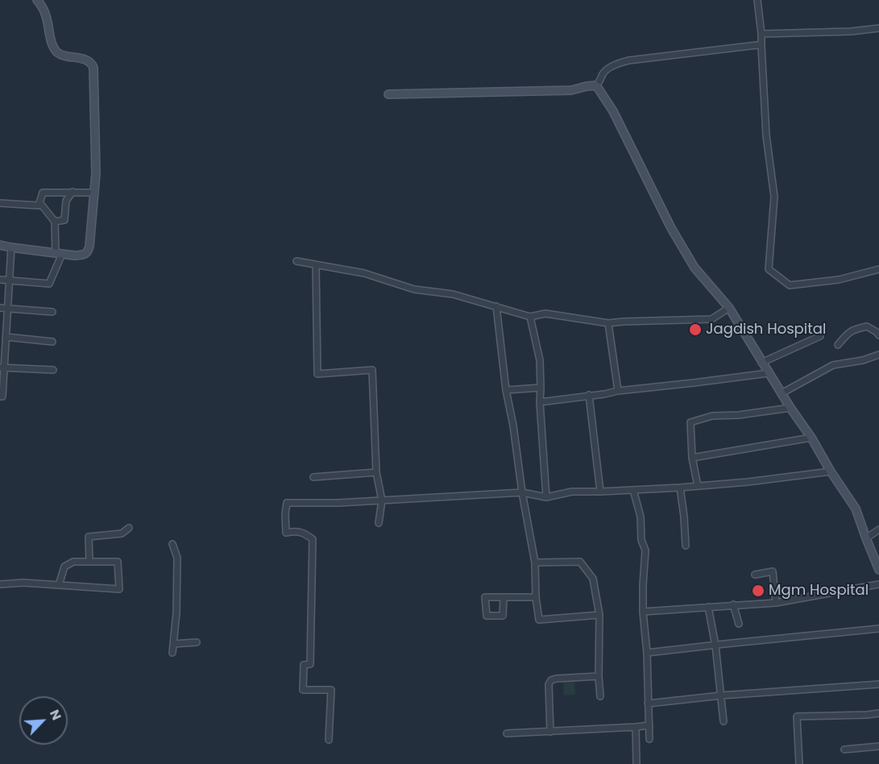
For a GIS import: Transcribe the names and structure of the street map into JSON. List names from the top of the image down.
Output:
{
  "places": ["Jagdish Hospital", "Mgm Hospital"],
  "north": "top right"
}
